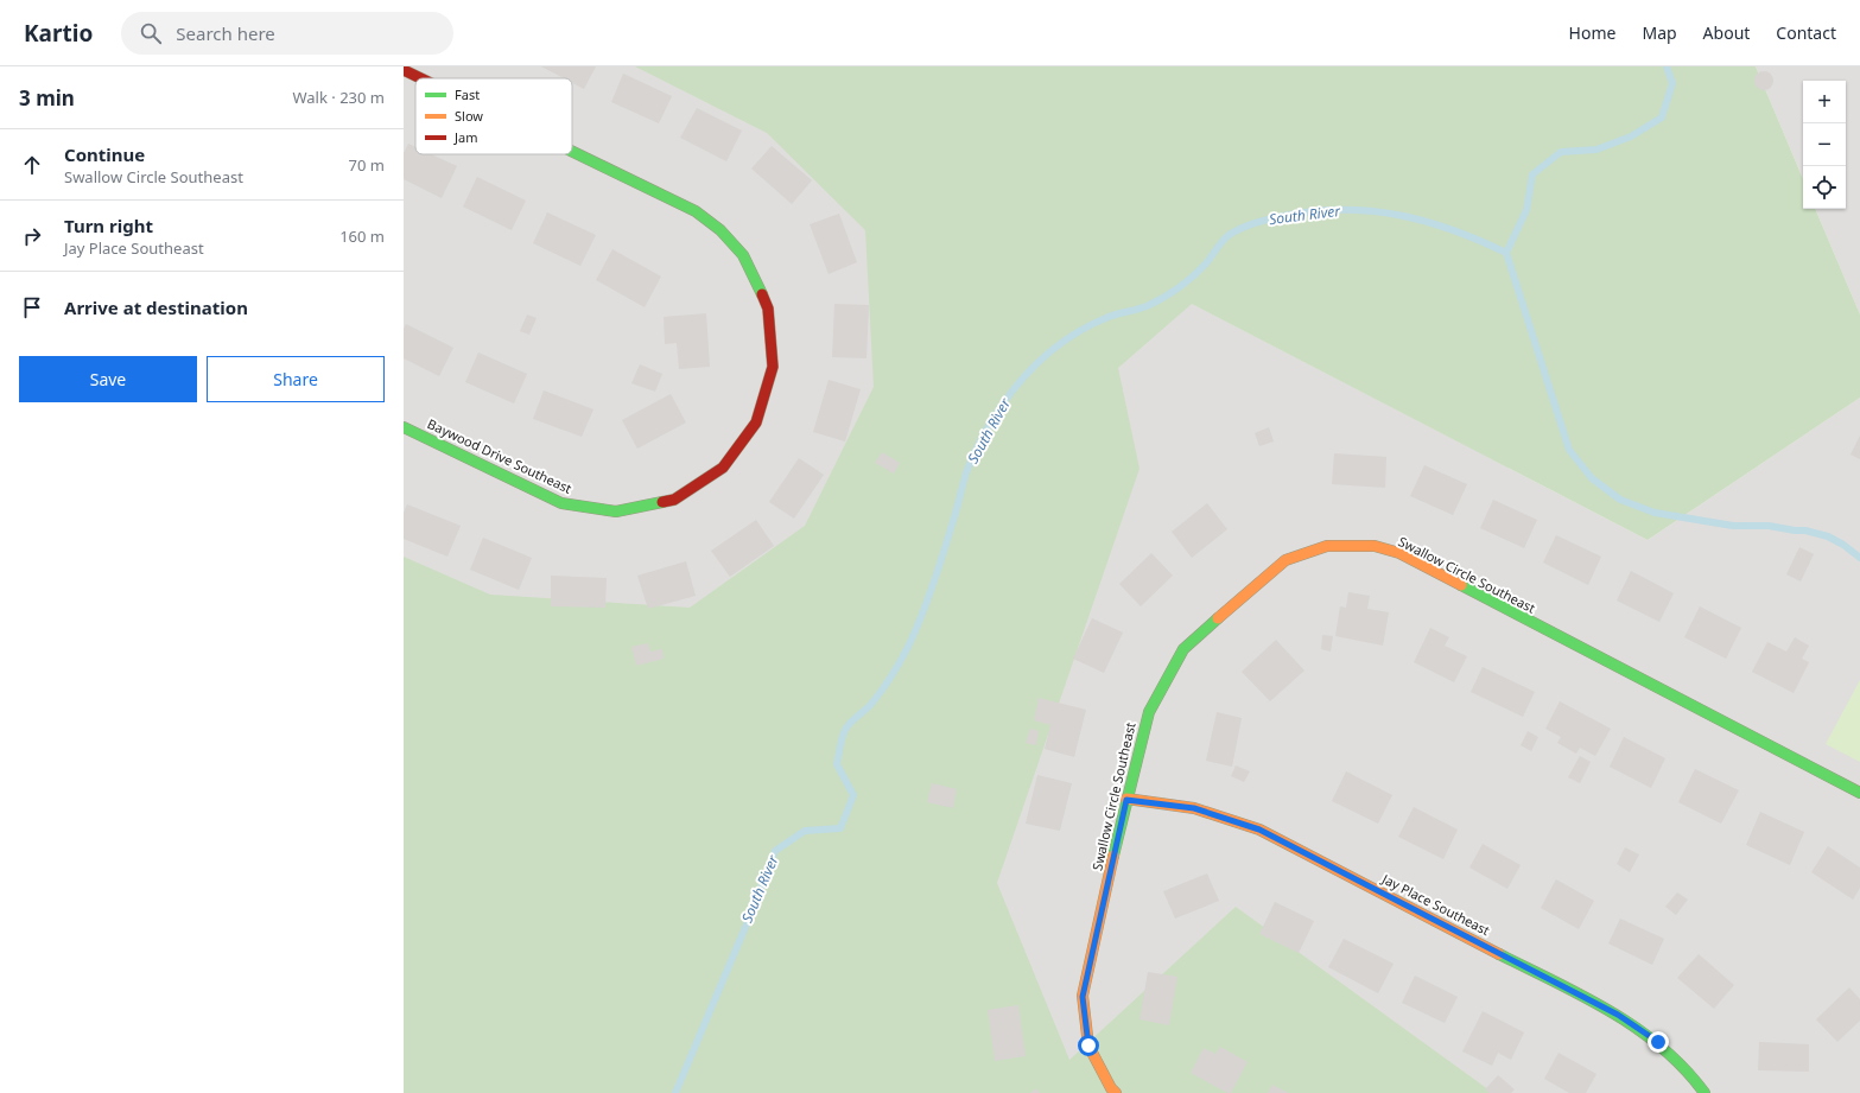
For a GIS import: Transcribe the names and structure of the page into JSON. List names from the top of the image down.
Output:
{
  "streets": {
    "street": ["Baywood Drive Southeast", "Swallow Circle Southeast", "Jay Place Southeast"]
  },
  "crossings": [
    ["Swallow Circle Southeast", "Jay Place Southeast"]
  ],
  "water": ["South River"],
  "legend": ["Fast", "Slow", "Jam"],
  "page": {
    "header": "Kartio",
    "search": "Search here",
    "nav": [
      "Home",
      "Map",
      "About",
      "Contact"
    ],
    "heading": ["3 min", "Walk · 230 m"],
    "map_buttons": ["+", "−"],
    "list": [
      ["Continue", "Swallow Circle Southeast", "70 m"],
      ["Turn right", "Jay Place Southeast", "160 m"],
      "Arrive at destination"
    ],
    "buttons": ["Save", "Share"]
  }
}
